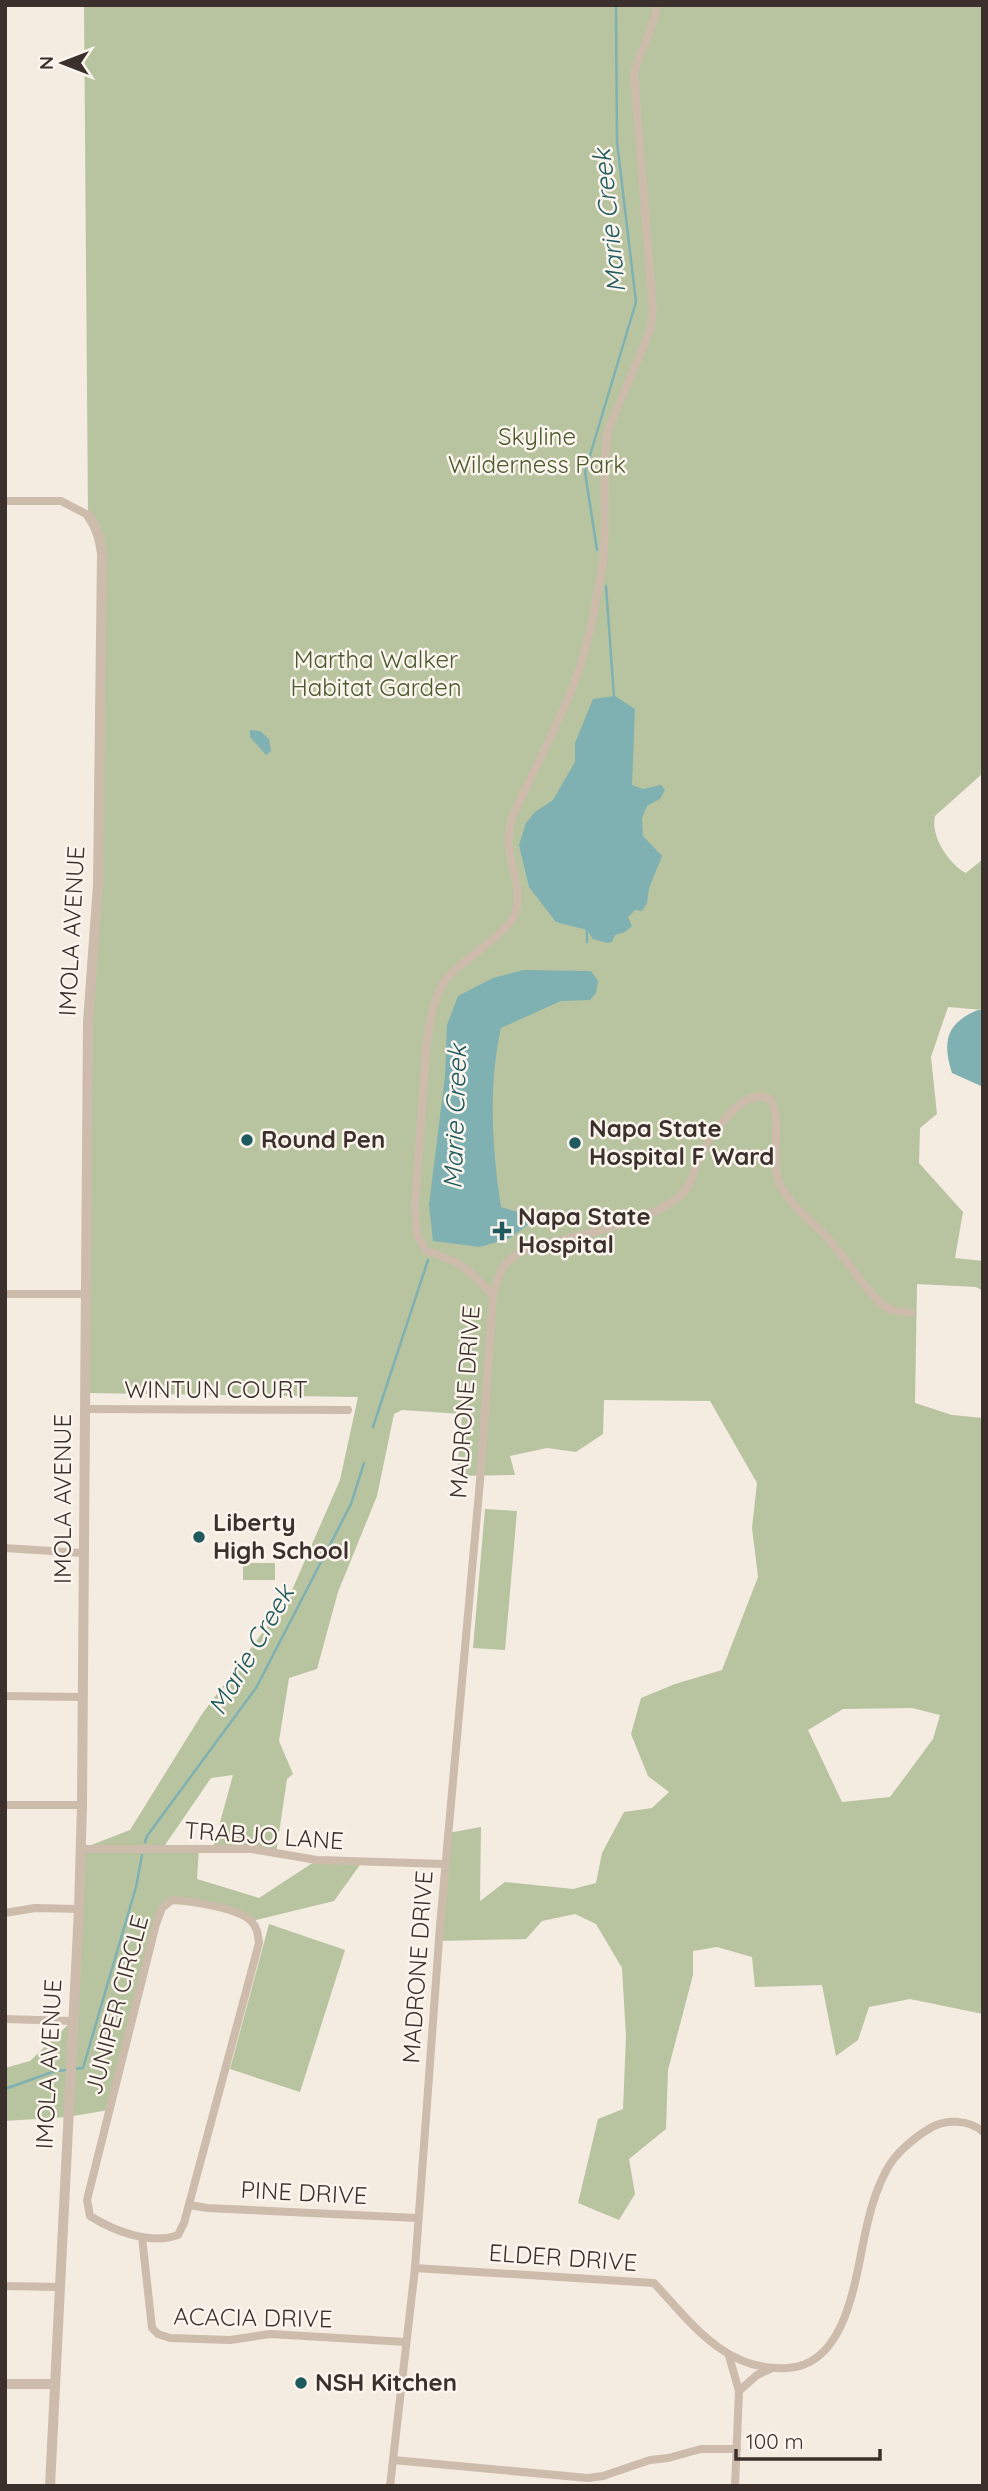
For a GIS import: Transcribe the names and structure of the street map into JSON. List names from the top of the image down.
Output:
{
  "streets": {
    "street": [
      "IMOLA AVENUE",
      "WINTUN COURT",
      "MADRONE DRIVE",
      "TRABJO LANE",
      "JUNIPER CIRCLE",
      "PINE DRIVE",
      "ELDER DRIVE",
      "ACACIA DRIVE"
    ]
  },
  "crossings": [
    ["IMOLA AVENUE", "WINTUN COURT"],
    ["IMOLA AVENUE", "TRABJO LANE"],
    ["MADRONE DRIVE", "TRABJO LANE"],
    ["MADRONE DRIVE", "PINE DRIVE"],
    ["MADRONE DRIVE", "ELDER DRIVE"],
    ["MADRONE DRIVE", "ACACIA DRIVE"],
    ["JUNIPER CIRCLE", "PINE DRIVE"],
    ["JUNIPER CIRCLE", "ACACIA DRIVE"]
  ],
  "water": ["Marie Creek"],
  "parks": ["Skyline Wilderness Park", "Martha Walker Habitat Garden"],
  "places": {
    "other": [
      "Round Pen",
      "Napa State Hospital F Ward",
      "Liberty High School",
      "NSH Kitchen"
    ],
    "health": ["Napa State Hospital"]
  },
  "scale_bar": "100 m",
  "north": "left"
}
